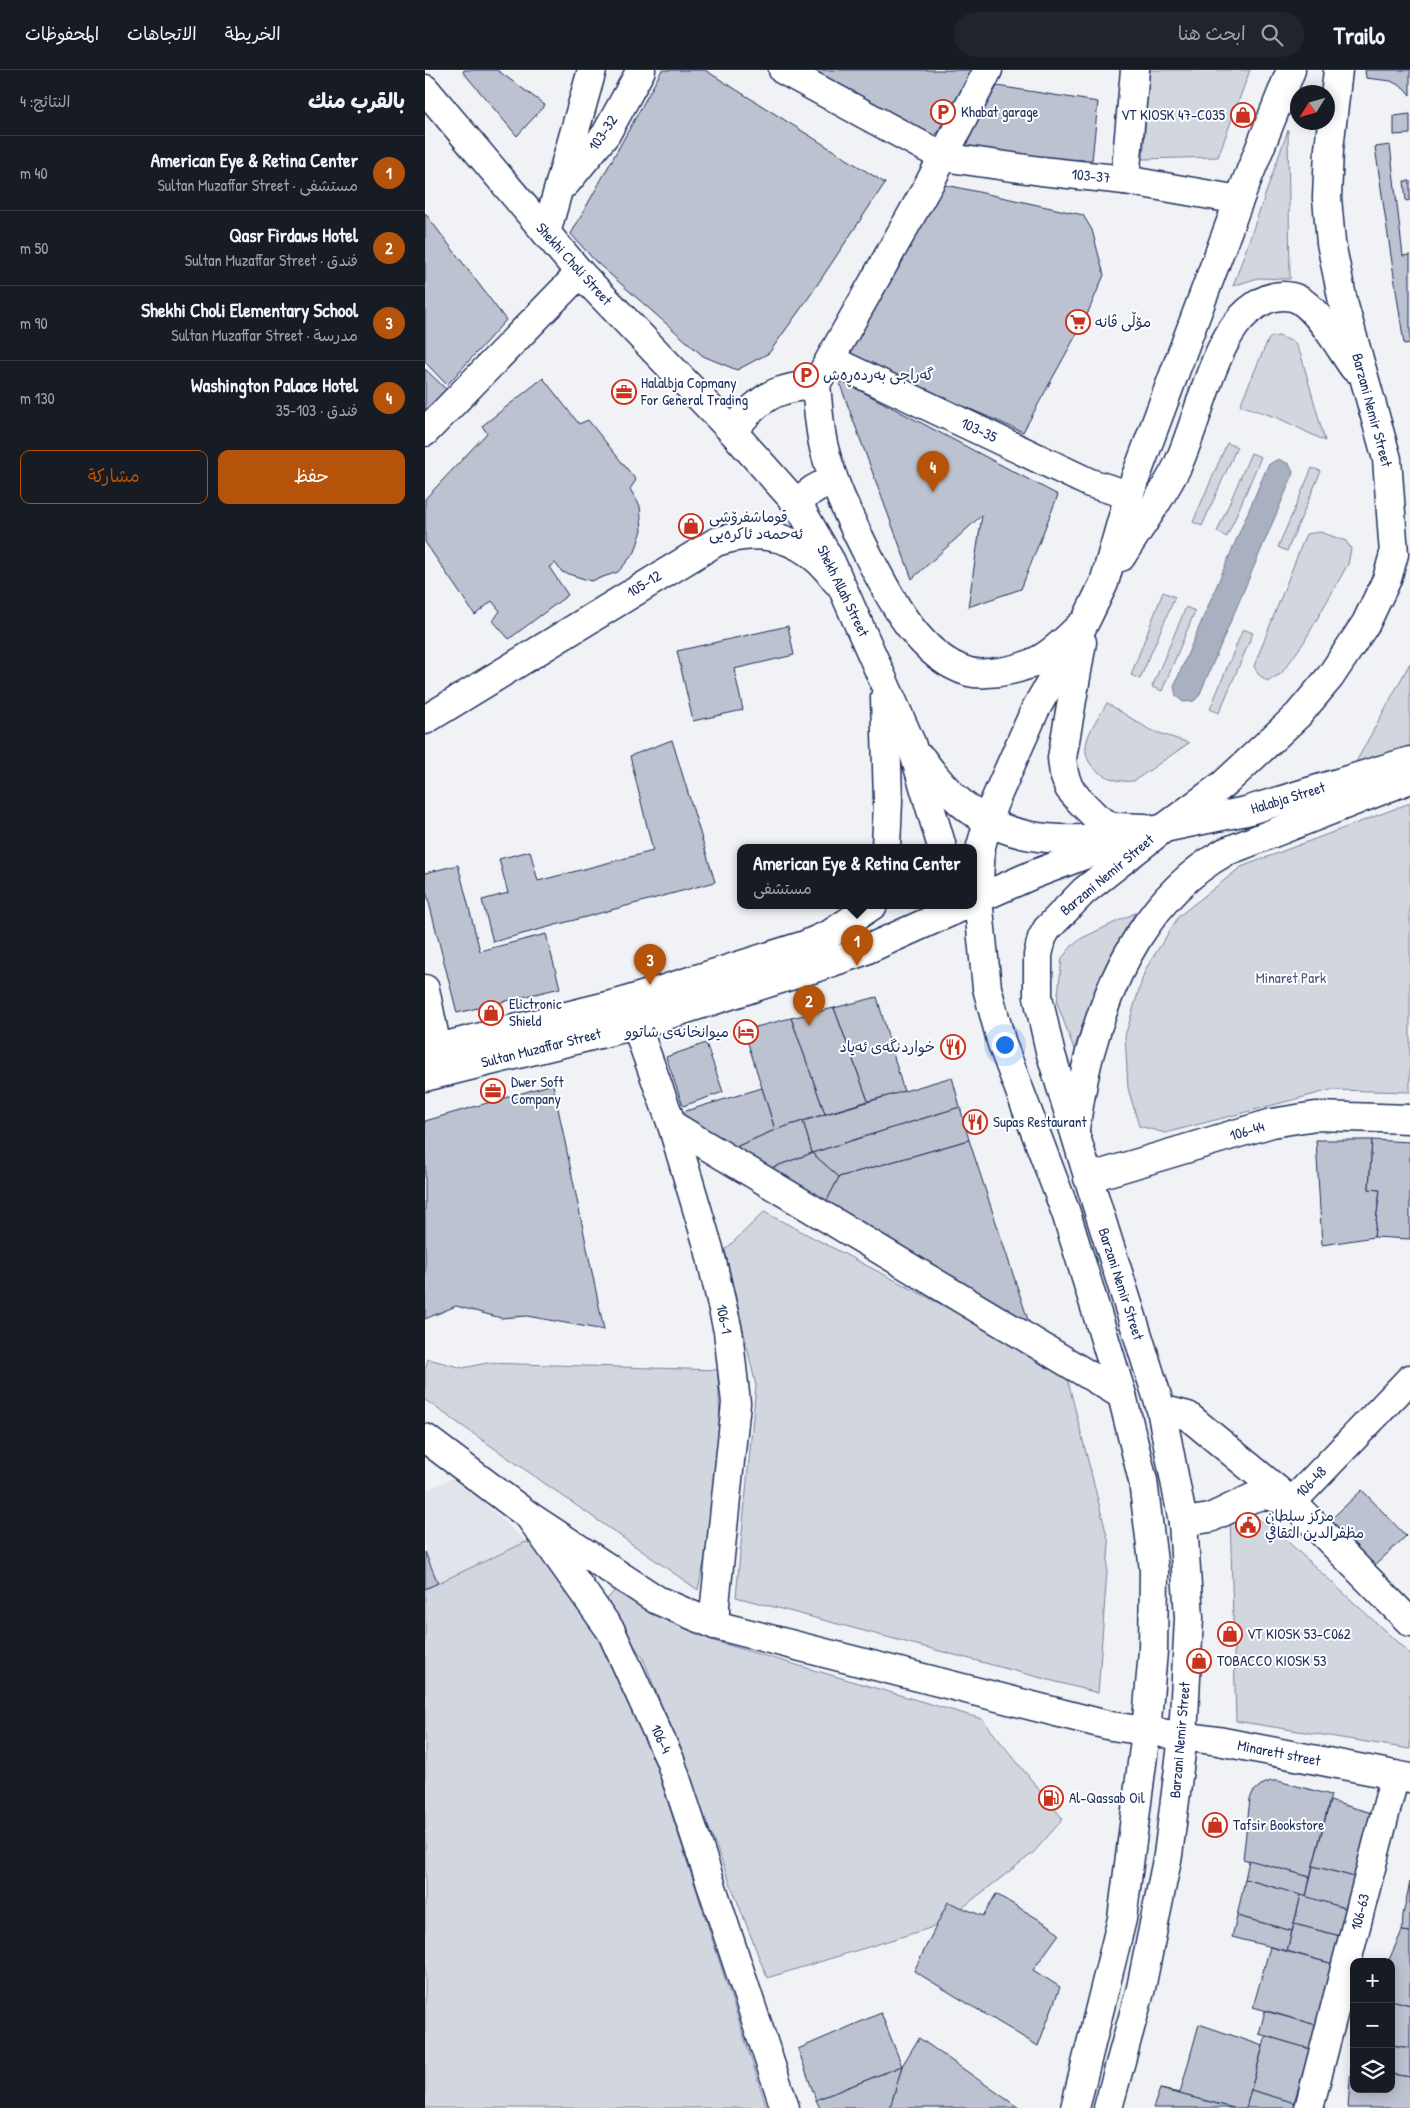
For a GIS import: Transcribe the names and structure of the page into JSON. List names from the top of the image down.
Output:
{
  "streets": {
    "main road": [
      "103-32",
      "103-37",
      "Shekhi Choli Street",
      "Barzani Nemir Street",
      "103-35",
      "105-12",
      "Shekh Allah Street",
      "Halabja Street",
      "Sultan Muzaffar Street",
      "106-44",
      "106-1",
      "106-48",
      "106-4",
      "Minarett street",
      "106-63"
    ]
  },
  "crossings": [
    ["103-32", "Shekhi Choli Street"],
    ["Shekhi Choli Street", "Shekh Allah Street"],
    ["Barzani Nemir Street", "Halabja Street"],
    ["Barzani Nemir Street", "Sultan Muzaffar Street"],
    ["Barzani Nemir Street", "106-44"],
    ["Barzani Nemir Street", "106-48"],
    ["Barzani Nemir Street", "Minarett street"],
    ["105-12", "Shekh Allah Street"],
    ["Halabja Street", "Sultan Muzaffar Street"],
    ["Sultan Muzaffar Street", "106-1"],
    ["106-1", "Minarett street"],
    ["106-4", "Minarett street"],
    ["Minarett street", "106-63"]
  ],
  "parks": ["Minaret Park"],
  "places": {
    "parking": ["Khabat garage", "گەراجی بەردەڕەش"],
    "shop": [
      "VT KIOSK 47-C035",
      "قوماشفرۆشی ئەحمەد ئاکرەیی",
      "Elictronic Shield",
      "VT KIOSK 53-C062",
      "TOBACCO KIOSK 53",
      "Tafsir Bookstore"
    ],
    "supermarket": ["مۆڵی ڤانە"],
    "office": ["Halalbja Copmany For General Trading", "Dwer Soft Company"],
    "hotel": ["میوانخانەی شاتوو"],
    "restaurant": ["خواردنگەی ئەیاد", "Supas Restaurant"],
    "public building": ["مركز سلطان مظفرالدين الثقافي"],
    "fuel station": ["Al-Qassab Oil"]
  },
  "north": "bottom left",
  "page": {
    "header": "Trailo",
    "search": "ابحث هنا",
    "nav": ["الخريطة", "الاتجاهات", "المحفوظات"],
    "heading": ["بالقرب منك", "النتائج: 4"],
    "list": [
      {
        "mark": "1",
        "name": "American Eye & Retina Center",
        "note": "مستشفى · Sultan Muzaffar Street",
        "value": "40 m"
      },
      {
        "mark": "2",
        "name": "Qasr Firdaws Hotel",
        "note": "فندق · Sultan Muzaffar Street",
        "value": "50 m"
      },
      {
        "mark": "3",
        "name": "Shekhi Choli Elementary School",
        "note": "مدرسة · Sultan Muzaffar Street",
        "value": "90 m"
      },
      {
        "mark": "4",
        "name": "Washington Palace Hotel",
        "note": "فندق · 103-35",
        "value": "130 m"
      }
    ],
    "buttons": ["حفظ", "مشاركة"],
    "pins": [
      "4",
      "1",
      "3",
      "2"
    ],
    "popup": ["American Eye & Retina Center", "مستشفى"],
    "map_buttons": ["+", "−"]
  }
}
